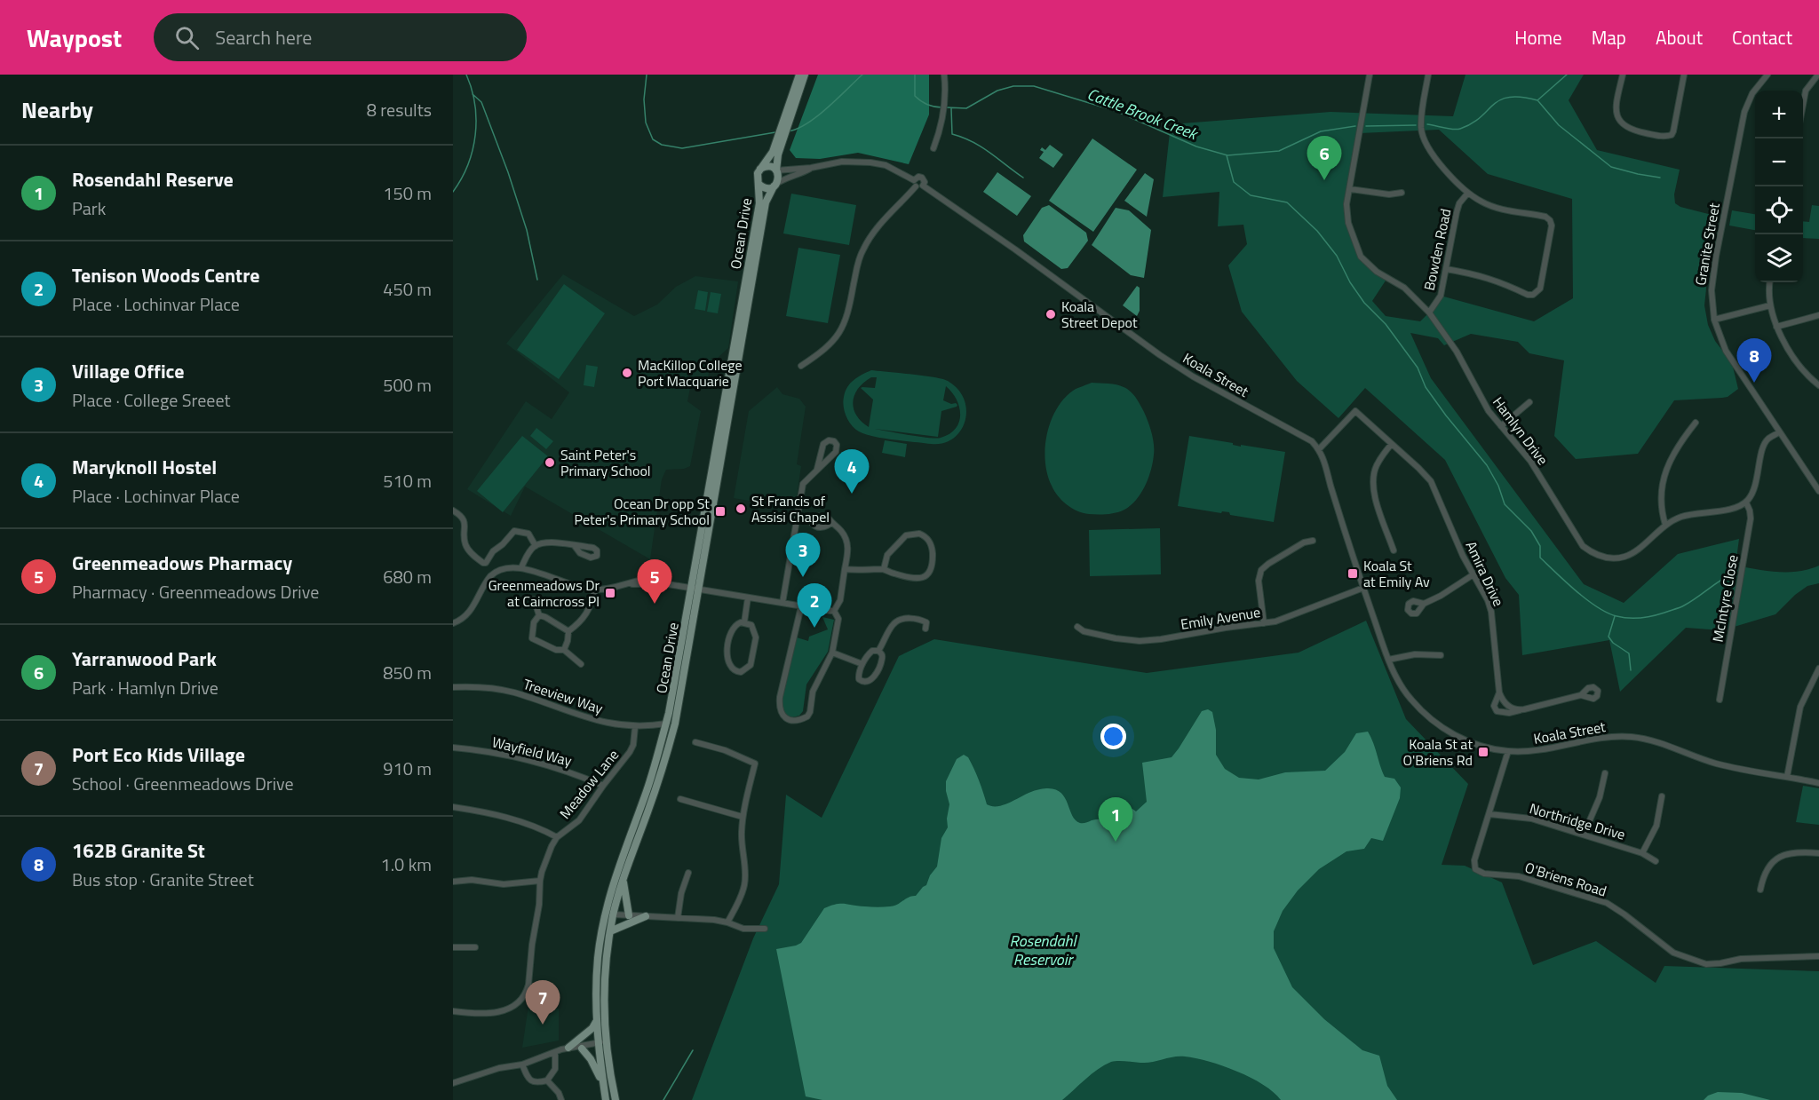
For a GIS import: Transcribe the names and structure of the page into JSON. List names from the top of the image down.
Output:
{
  "streets": {
    "main road": ["Ocean Drive"],
    "street": [
      "Granite Street",
      "Bowden Road",
      "Koala Street",
      "Hamlyn Drive",
      "Amira Drive",
      "McIntyre Close",
      "Emily Avenue",
      "Treeview Way",
      "Wayfield Way",
      "Meadow Lane",
      "Northridge Drive",
      "O'Briens Road"
    ]
  },
  "crossings": [
    ["Ocean Drive", "Treeview Way"],
    ["Bowden Road", "Hamlyn Drive"],
    ["Koala Street", "Amira Drive"],
    ["Koala Street", "Emily Avenue"],
    ["Koala Street", "O'Briens Road"],
    ["Hamlyn Drive", "McIntyre Close"],
    ["Treeview Way", "Meadow Lane"],
    ["Wayfield Way", "Meadow Lane"],
    ["Northridge Drive", "O'Briens Road"]
  ],
  "water": ["Cattle Brook Creek", "Rosendahl Reservoir"],
  "places": {
    "other": [
      "Koala Street Depot",
      "MacKillop College Port Macquarie",
      "Saint Peter's Primary School",
      "St Francis of Assisi Chapel"
    ],
    "transit": [
      "Ocean Dr opp St Peter's Primary School",
      "Koala St at Emily Av",
      "Greenmeadows Dr at Cairncross Pl",
      "Koala St at O'Briens Rd"
    ]
  },
  "page": {
    "header": "Waypost",
    "search": "Search here",
    "nav": [
      "Home",
      "Map",
      "About",
      "Contact"
    ],
    "heading": ["Nearby", "8 results"],
    "map_buttons": ["+", "−"],
    "pins": [
      "6",
      "8",
      "4",
      "3",
      "5",
      "2",
      "1",
      "7"
    ],
    "list": [
      {
        "mark": "1",
        "name": "Rosendahl Reserve",
        "note": "Park",
        "value": "150 m"
      },
      {
        "mark": "2",
        "name": "Tenison Woods Centre",
        "note": "Place · Lochinvar Place",
        "value": "450 m"
      },
      {
        "mark": "3",
        "name": "Village Office",
        "note": "Place · College Sreeet",
        "value": "500 m"
      },
      {
        "mark": "4",
        "name": "Maryknoll Hostel",
        "note": "Place · Lochinvar Place",
        "value": "510 m"
      },
      {
        "mark": "5",
        "name": "Greenmeadows Pharmacy",
        "note": "Pharmacy · Greenmeadows Drive",
        "value": "680 m"
      },
      {
        "mark": "6",
        "name": "Yarranwood Park",
        "note": "Park · Hamlyn Drive",
        "value": "850 m"
      },
      {
        "mark": "7",
        "name": "Port Eco Kids Village",
        "note": "School · Greenmeadows Drive",
        "value": "910 m"
      },
      {
        "mark": "8",
        "name": "162B Granite St",
        "note": "Bus stop · Granite Street",
        "value": "1.0 km"
      }
    ]
  }
}
